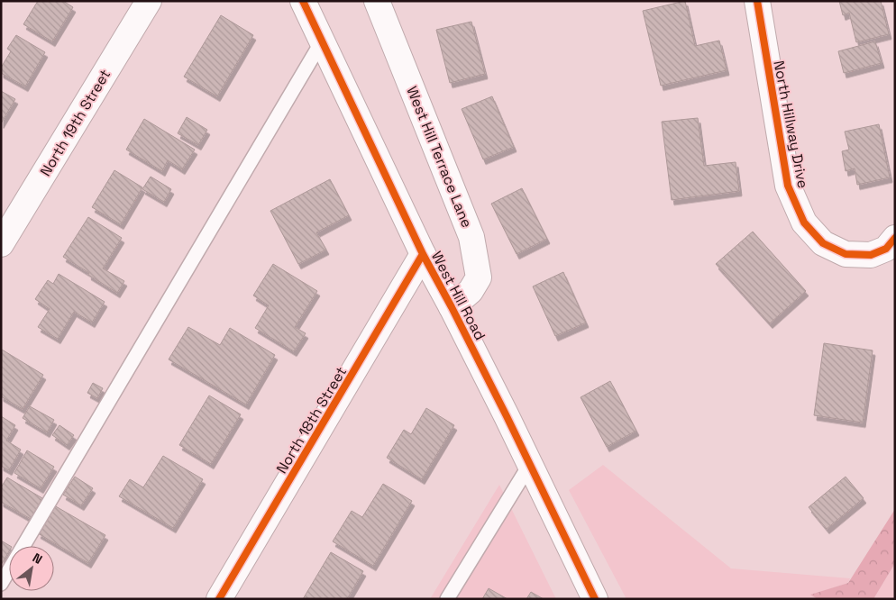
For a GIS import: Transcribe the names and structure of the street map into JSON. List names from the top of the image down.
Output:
{
  "streets": {
    "street": [
      "North 19th Street",
      "North Hillway Drive",
      "West Hill Terrace Lane",
      "West Hill Road",
      "North 18th Street"
    ]
  },
  "crossings": [
    ["West Hill Terrace Lane", "West Hill Road"],
    ["West Hill Road", "North 18th Street"]
  ],
  "north": "top right"
}
